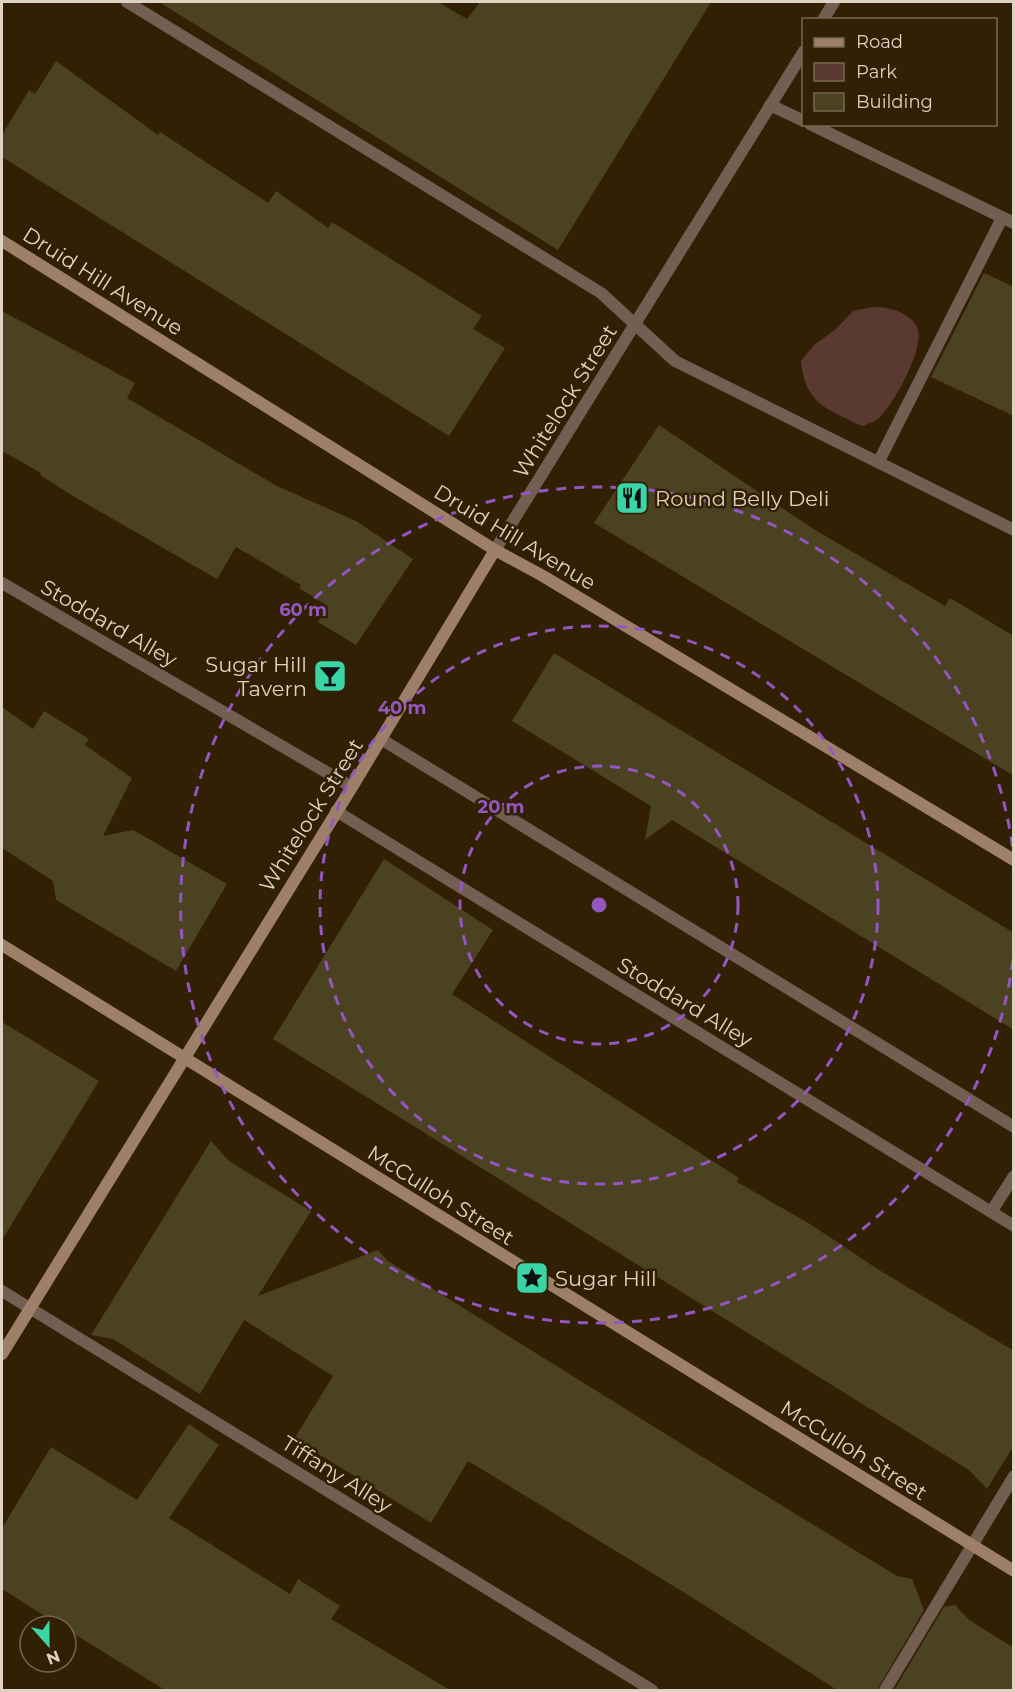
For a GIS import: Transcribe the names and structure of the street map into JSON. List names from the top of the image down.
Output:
{
  "streets": {
    "main road": ["Druid Hill Avenue", "Whitelock Street", "McCulloh Street"],
    "street": ["Stoddard Alley", "Tiffany Alley"]
  },
  "crossings": [
    ["Druid Hill Avenue", "Whitelock Street"],
    ["Whitelock Street", "Stoddard Alley"],
    ["Whitelock Street", "McCulloh Street"],
    ["Whitelock Street", "Tiffany Alley"]
  ],
  "places": {
    "restaurant": ["Round Belly Deli"],
    "bar": ["Sugar Hill Tavern"],
    "place": ["Sugar Hill"]
  },
  "legend": ["Road", "Park", "Building"],
  "north": "bottom",
  "rings": ["60 m", "40 m", "20 m"]
}
